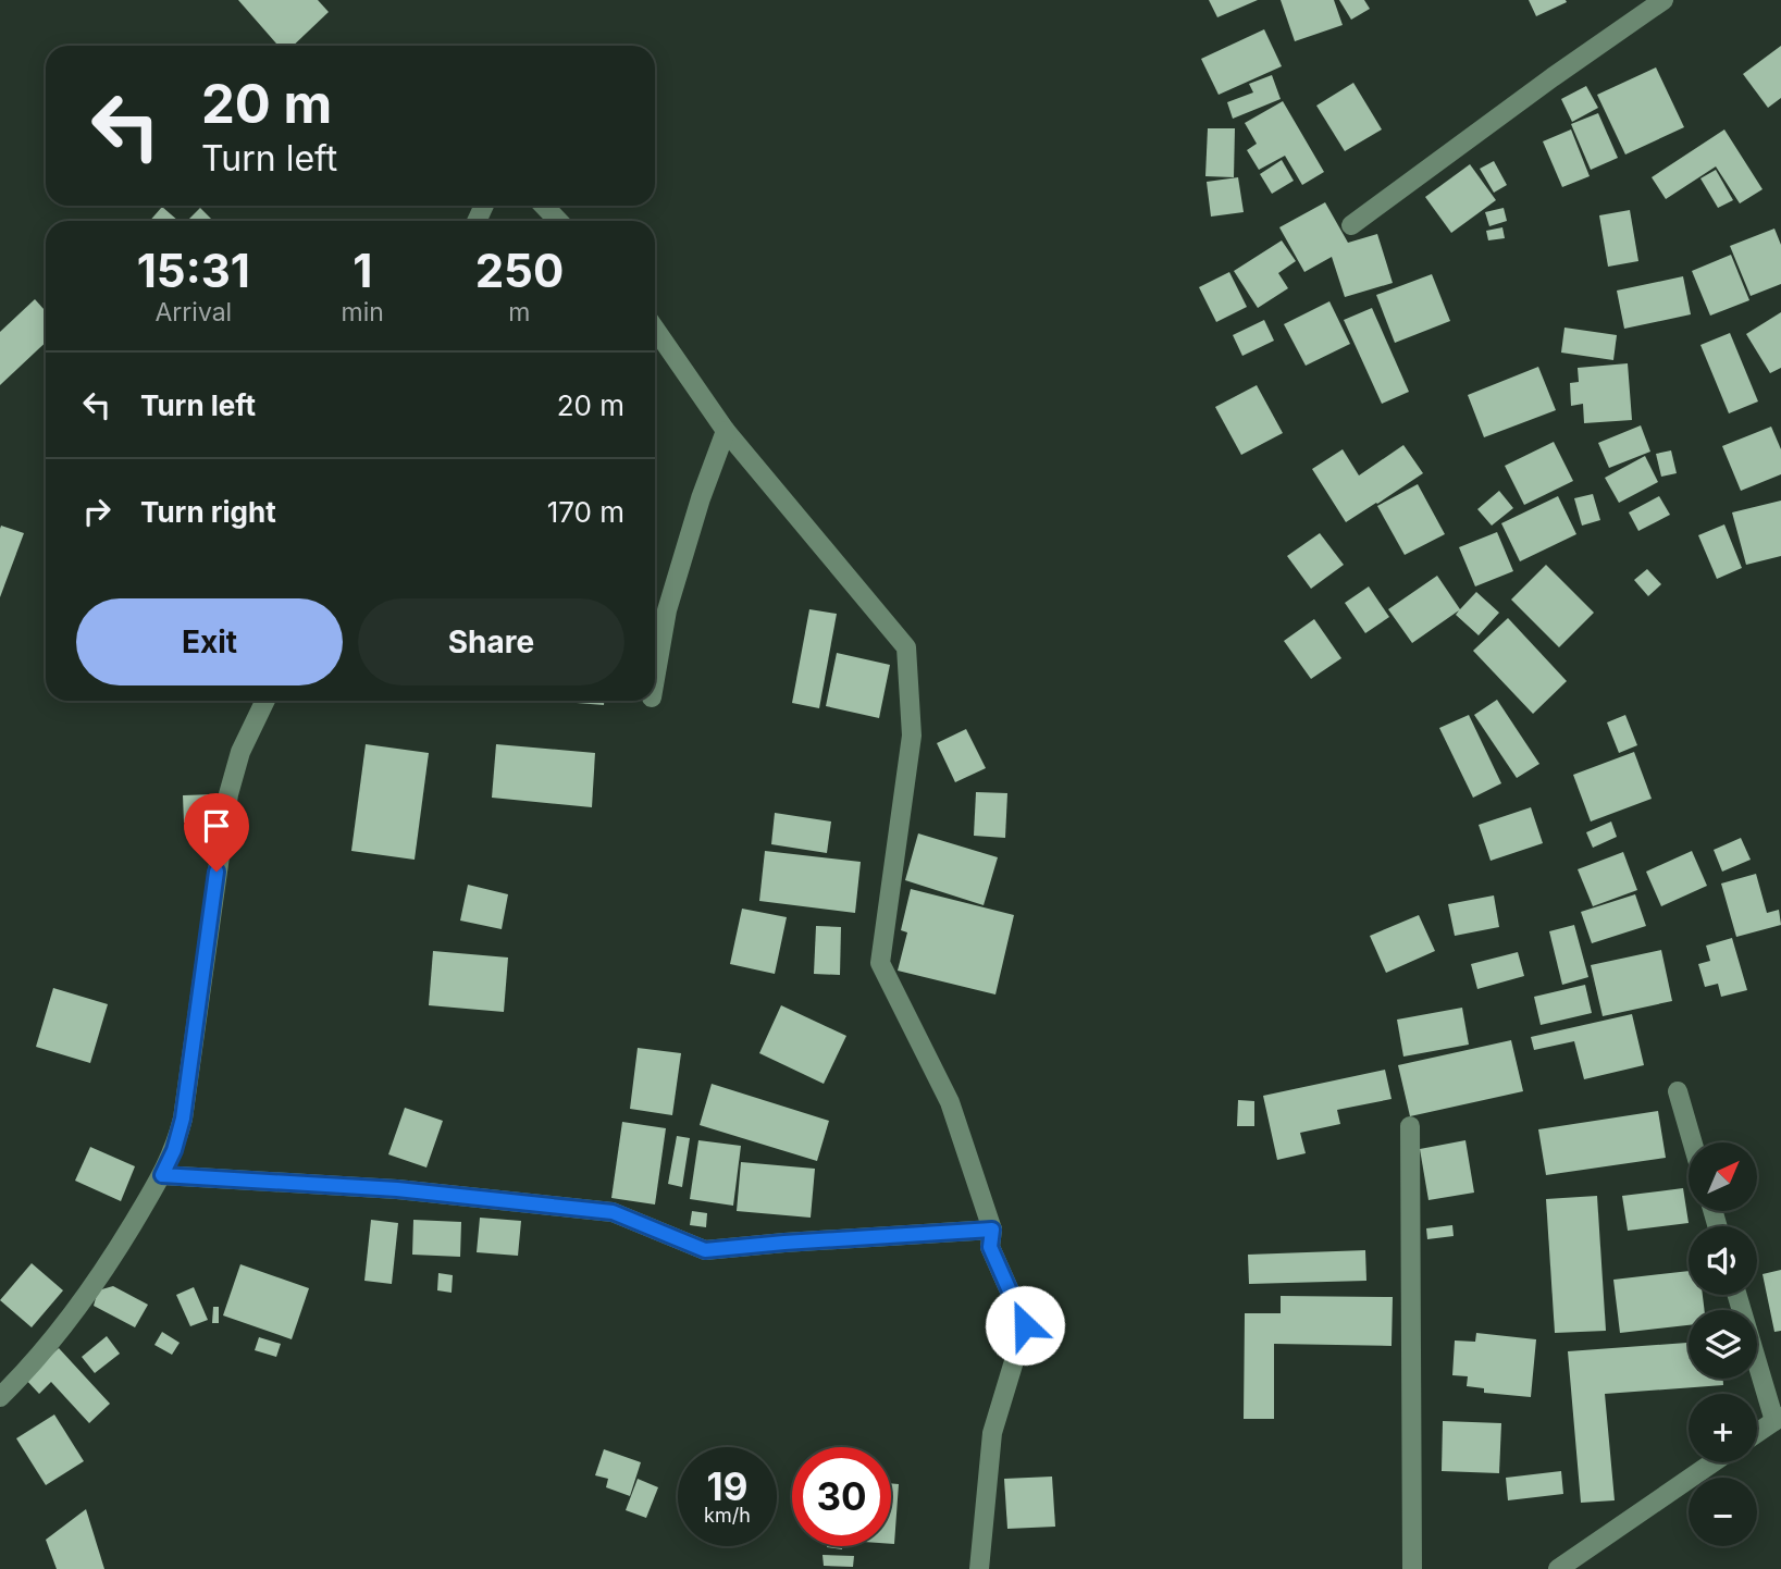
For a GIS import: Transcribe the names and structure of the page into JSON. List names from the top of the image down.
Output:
{
  "north": "top right",
  "page": {
    "turn": ["20 m", "Turn left"],
    "eta": [
      "15:31",
      "Arrival",
      "1",
      "min",
      "250",
      "m"
    ],
    "list": [
      {
        "name": "Turn left",
        "value": "20 m"
      },
      {
        "name": "Turn right",
        "value": "170 m"
      }
    ],
    "buttons": ["Exit", "Share"],
    "map_buttons": ["+", "−"],
    "speed": "19 km/h",
    "limit": "30"
  }
}
